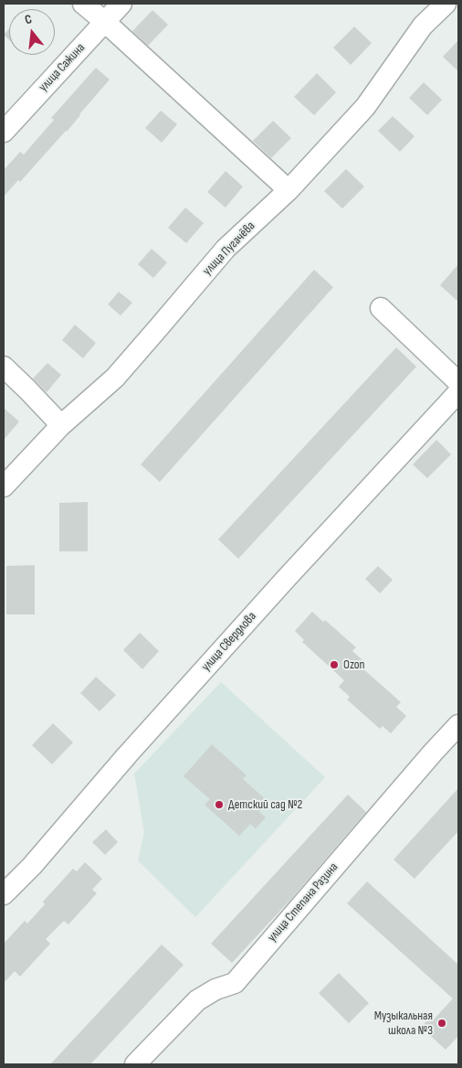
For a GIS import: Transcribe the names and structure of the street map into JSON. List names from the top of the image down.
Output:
{
  "streets": {
    "street": [
      "улица Сажина",
      "улица Пугачёва",
      "улица Свердлова",
      "улица Степана Разина"
    ]
  },
  "places": ["Ozon", "Детский сад №2", "Музыкальная школа №3"],
  "north": "top"
}
